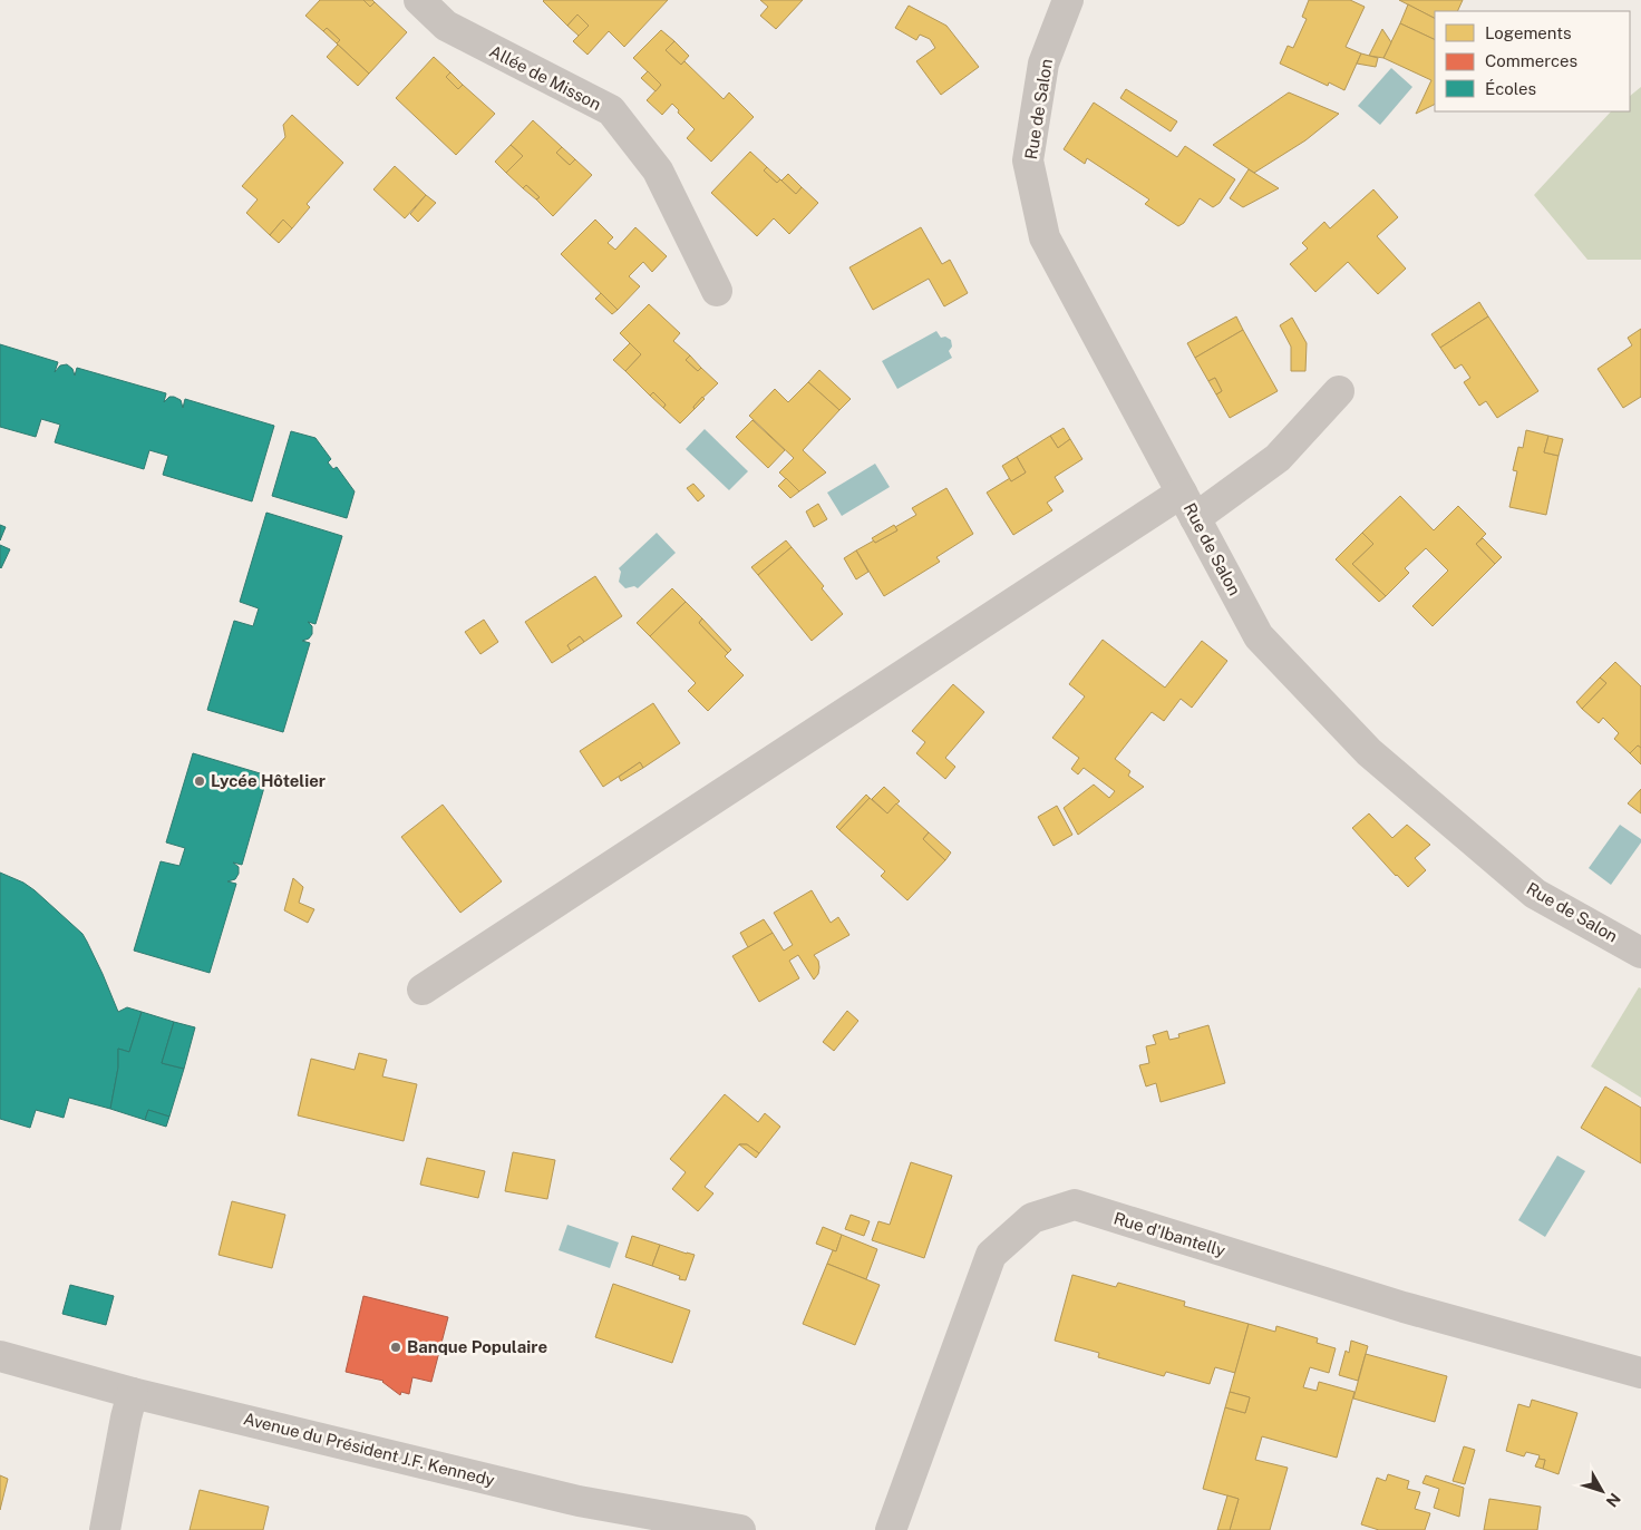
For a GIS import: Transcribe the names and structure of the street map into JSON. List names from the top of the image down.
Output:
{
  "streets": {
    "street": [
      "Allée de Misson",
      "Rue de Salon",
      "Rue d'Ibantelly",
      "Avenue du Président J.F. Kennedy"
    ]
  },
  "places": ["Lycée Hôtelier", "Banque Populaire"],
  "legend": ["Logements", "Commerces", "Écoles"],
  "north": "bottom right"
}
